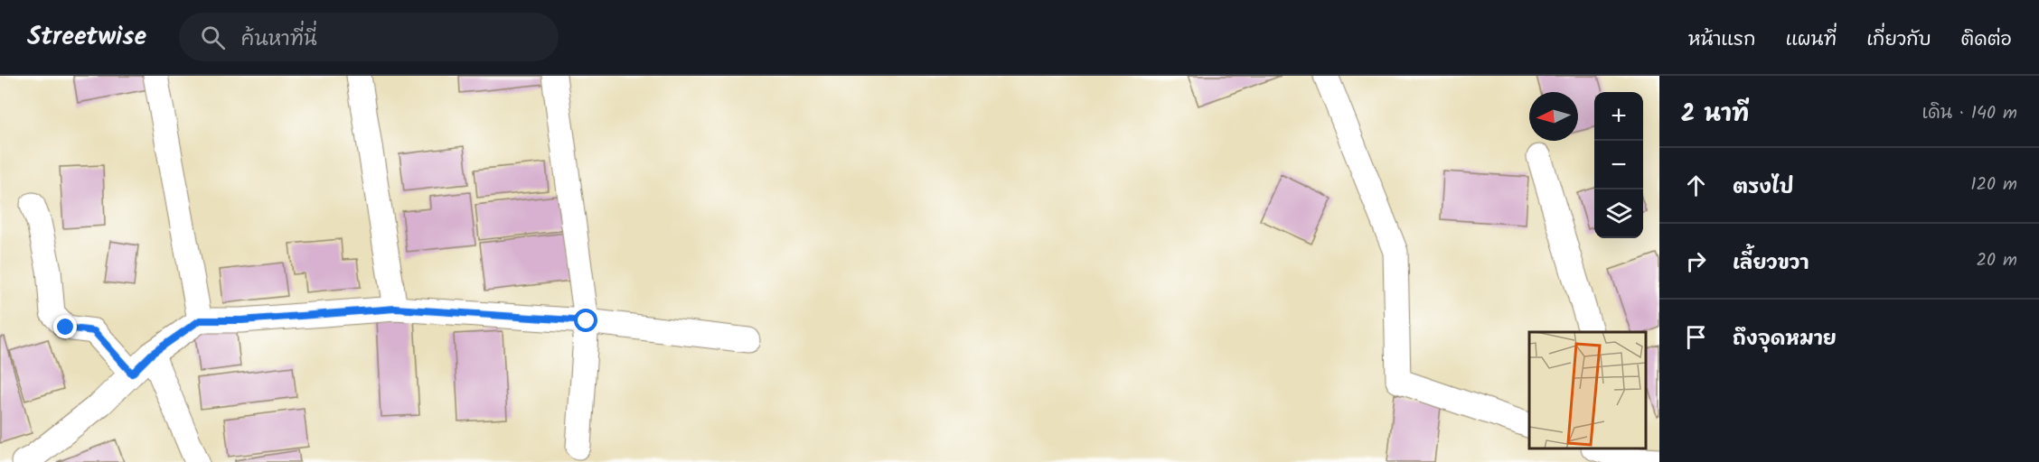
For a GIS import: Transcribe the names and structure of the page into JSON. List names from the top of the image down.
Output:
{
  "north": "left",
  "page": {
    "header": "Streetwise",
    "search": "ค้นหาที่นี่",
    "nav": [
      "หน้าแรก",
      "แผนที่",
      "เกี่ยวกับ",
      "ติดต่อ"
    ],
    "heading": ["2 นาที", "เดิน · 140 m"],
    "map_buttons": ["+", "−"],
    "list": [
      ["ตรงไป", "120 m"],
      ["เลี้ยวขวา", "20 m"],
      "ถึงจุดหมาย"
    ]
  }
}
